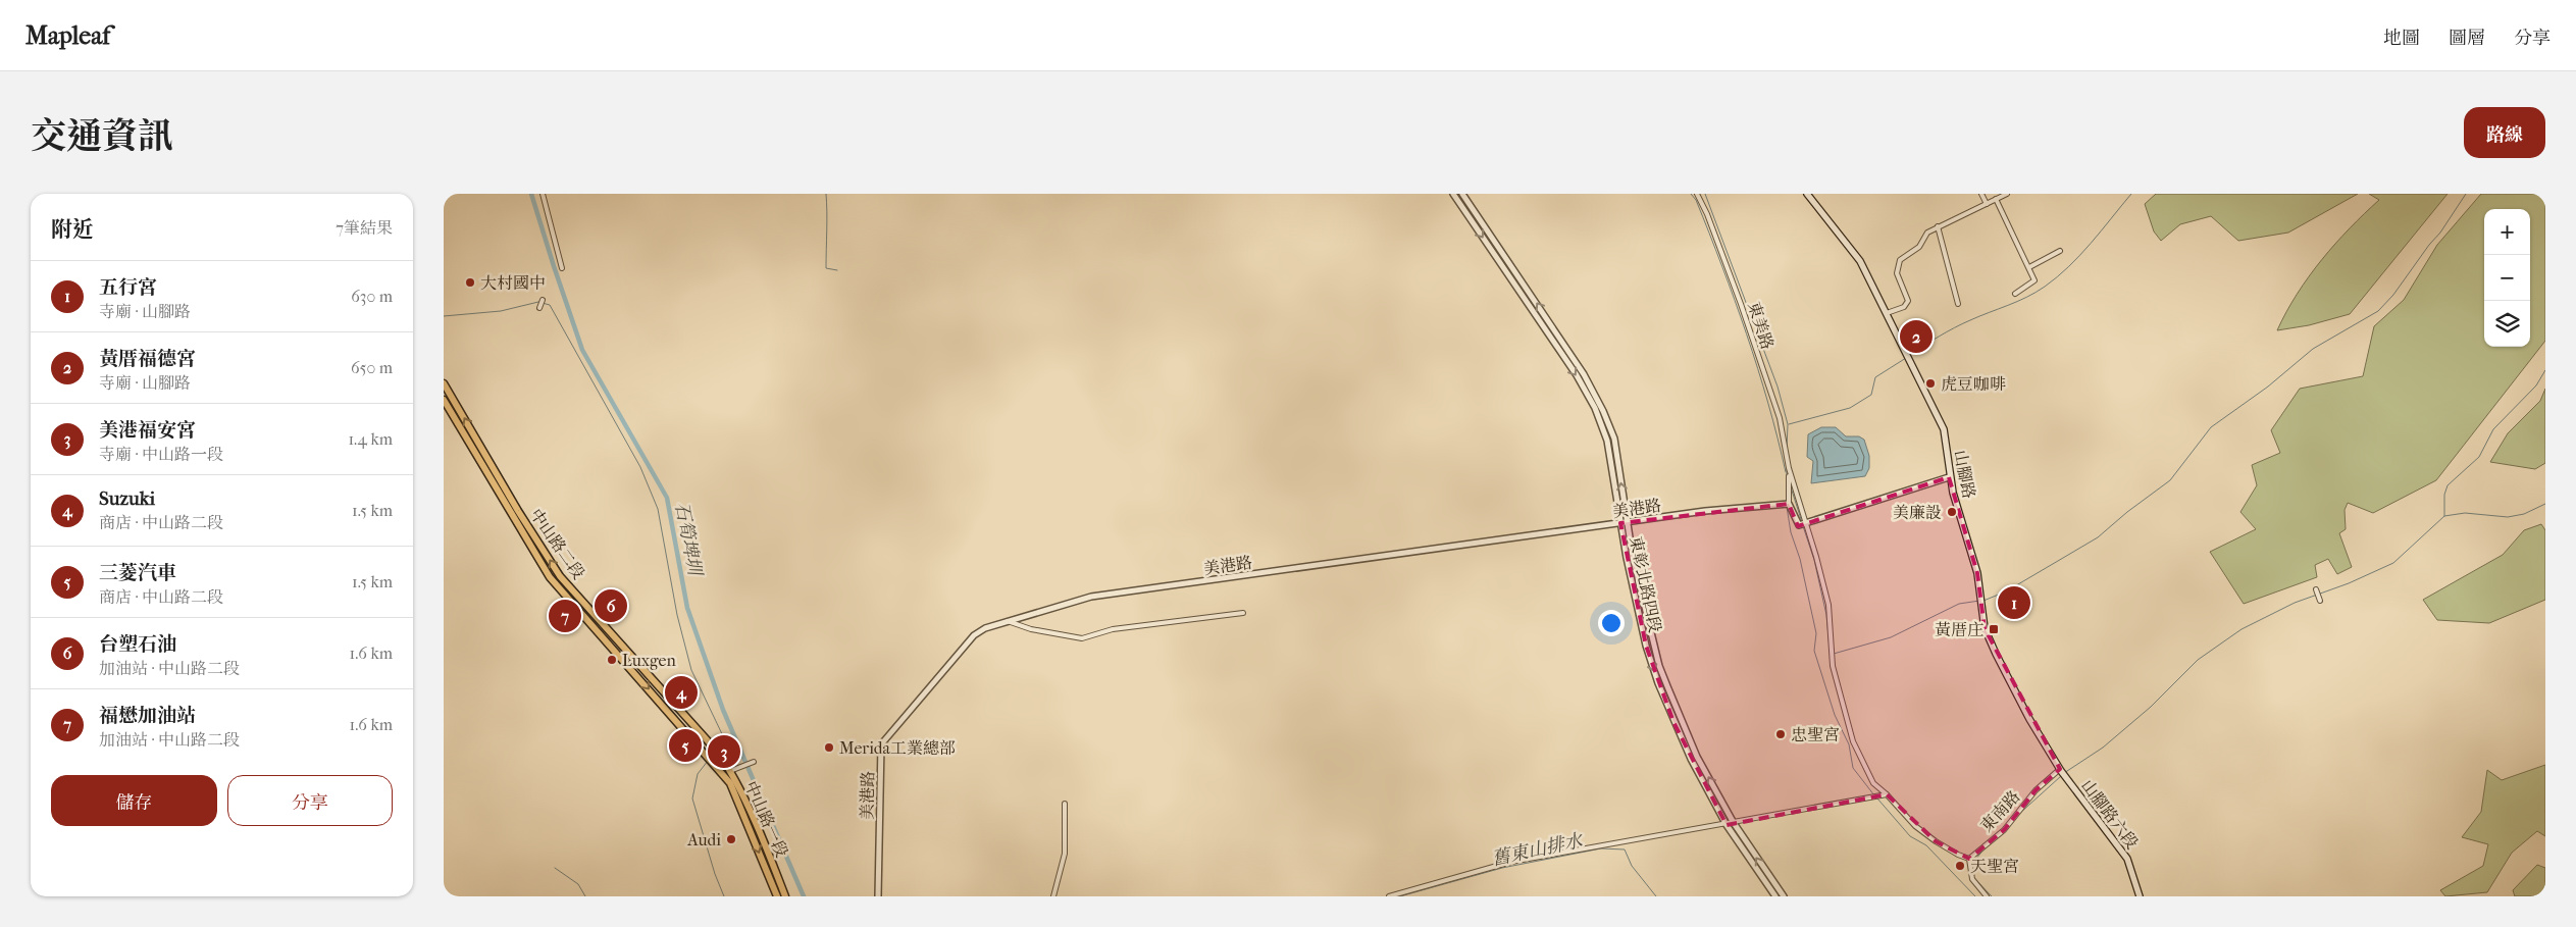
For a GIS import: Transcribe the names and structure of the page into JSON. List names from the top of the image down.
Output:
{
  "streets": {
    "main road": [
      "山腳路",
      "中山路二段",
      "山腳路六段",
      "中山路一段"
    ],
    "street": [
      "東美路",
      "美港路",
      "東彰北路四段",
      "東南路"
    ]
  },
  "crossings": [
    ["山腳路", "東南路"],
    ["山腳路", "山腳路六段"],
    ["美港路", "東彰北路四段"],
    ["中山路二段", "中山路一段"],
    ["東南路", "山腳路六段"]
  ],
  "water": ["石筍埤圳", "舊東山排水"],
  "places": {
    "other": [
      "大村國中",
      "虎豆咖啡",
      "美廉設",
      "Luxgen",
      "忠聖宮",
      "Merida工業總部",
      "Audi",
      "天聖宮"
    ],
    "transit": ["黃厝庄"]
  },
  "page": {
    "header": "Mapleaf",
    "nav": ["地圖", "圖層", "分享"],
    "title": "交通資訊",
    "buttons": [
      "路線",
      ["儲存", "分享"]
    ],
    "heading": ["附近", "7筆結果"],
    "map_buttons": ["+", "−"],
    "list": [
      {
        "mark": "1",
        "name": "五行宮",
        "note": "寺廟 · 山腳路",
        "value": "630 m"
      },
      {
        "mark": "2",
        "name": "黃厝福德宮",
        "note": "寺廟 · 山腳路",
        "value": "650 m"
      },
      {
        "mark": "3",
        "name": "美港福安宮",
        "note": "寺廟 · 中山路一段",
        "value": "1.4 km"
      },
      {
        "mark": "4",
        "name": "Suzuki",
        "note": "商店 · 中山路二段",
        "value": "1.5 km"
      },
      {
        "mark": "5",
        "name": "三菱汽車",
        "note": "商店 · 中山路二段",
        "value": "1.5 km"
      },
      {
        "mark": "6",
        "name": "台塑石油",
        "note": "加油站 · 中山路二段",
        "value": "1.6 km"
      },
      {
        "mark": "7",
        "name": "福懋加油站",
        "note": "加油站 · 中山路二段",
        "value": "1.6 km"
      }
    ],
    "pins": [
      "2",
      "1",
      "6",
      "7",
      "4",
      "5",
      "3"
    ]
  }
}
